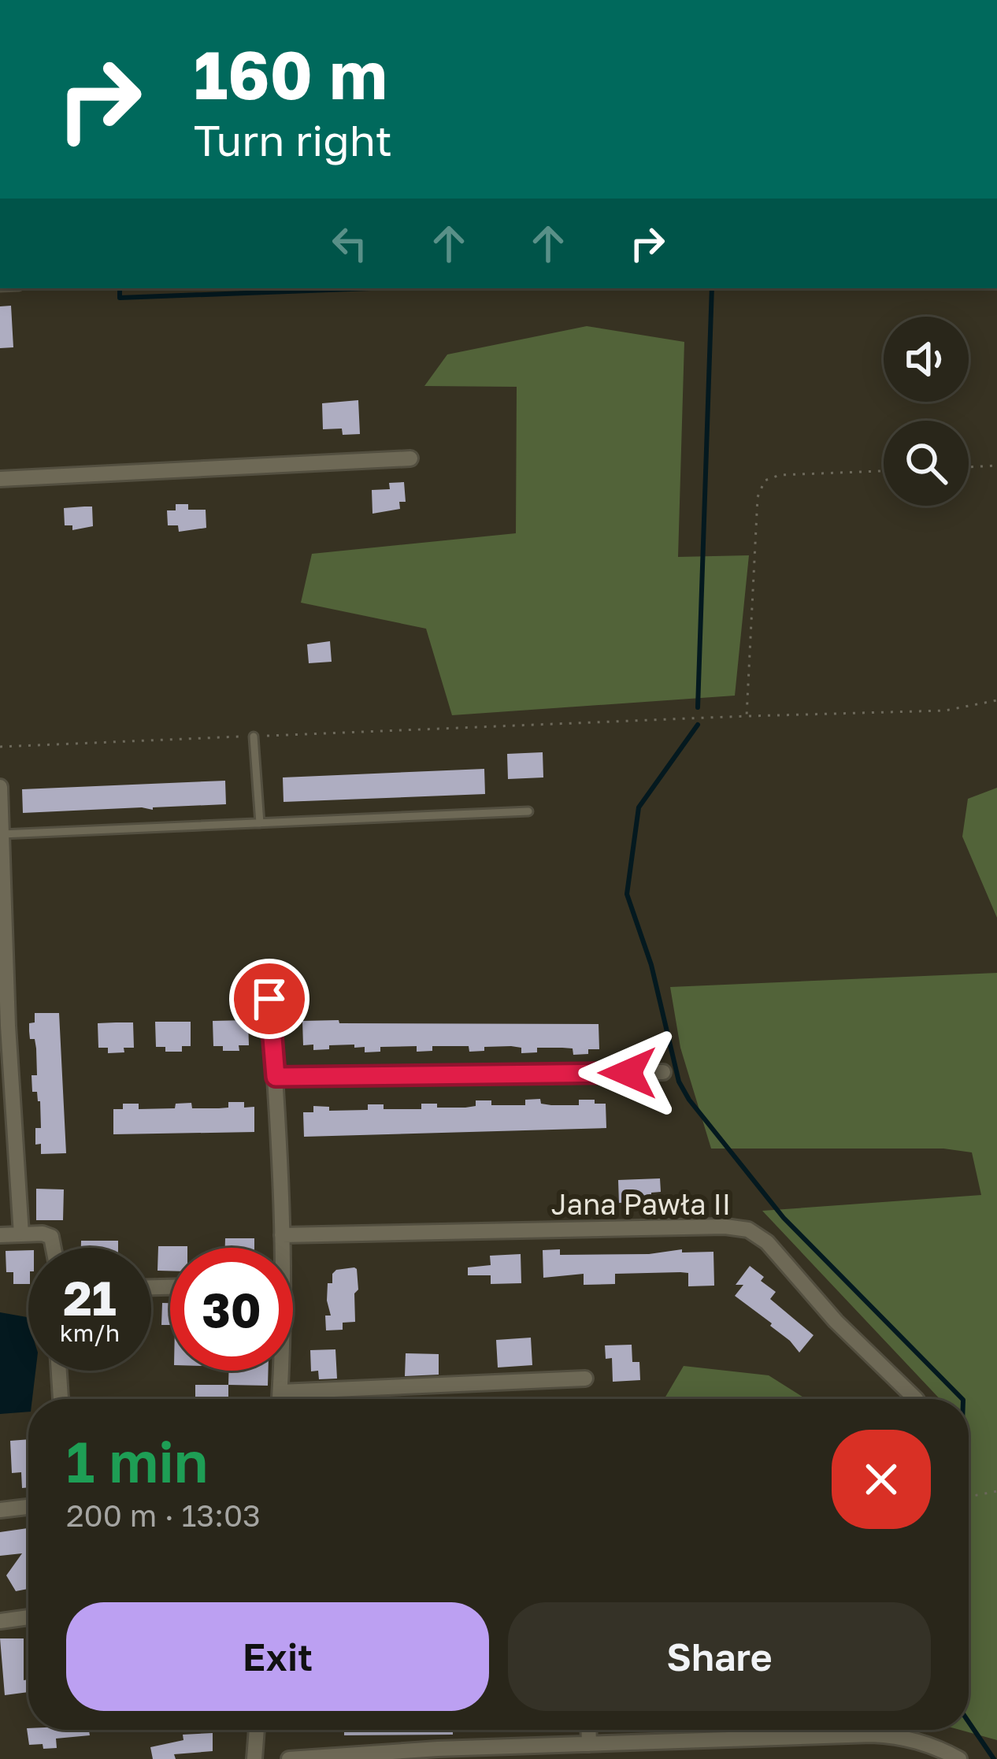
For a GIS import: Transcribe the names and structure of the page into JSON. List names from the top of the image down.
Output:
{
  "streets": {
    "street": ["Jana Pawła II"]
  },
  "page": {
    "turn": ["160 m", "Turn right"],
    "speed": "21 km/h",
    "limit": "30",
    "heading": ["1 min", "200 m · 13:03"],
    "buttons": ["Exit", "Share"]
  }
}
